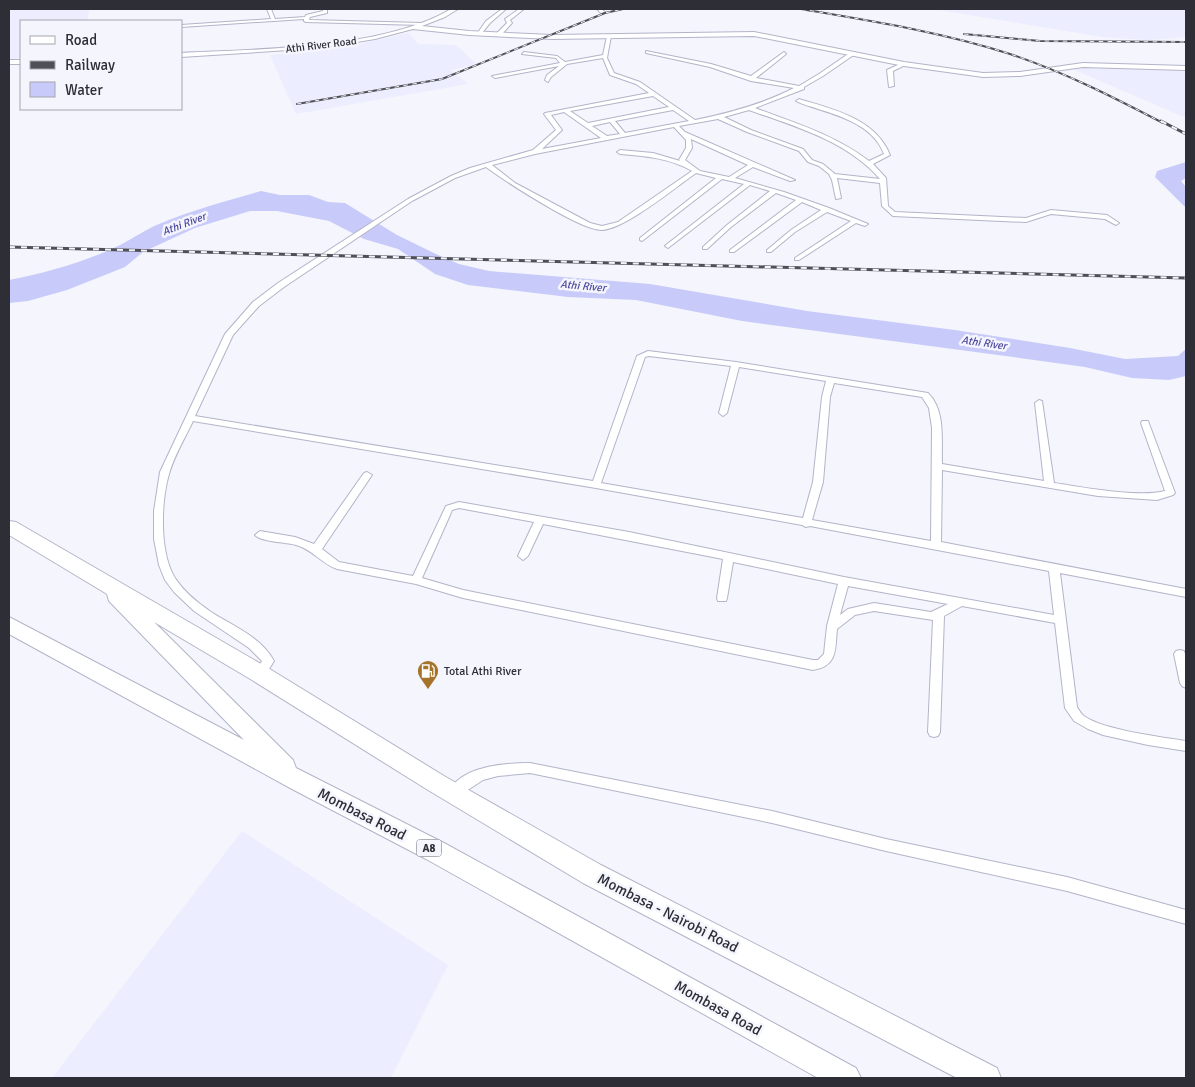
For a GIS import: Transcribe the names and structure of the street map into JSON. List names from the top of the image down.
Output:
{
  "streets": {
    "highway": ["Mombasa Road", "A8", "Mombasa - Nairobi Road"],
    "street": ["Athi River Road"]
  },
  "water": ["Athi River"],
  "places": {
    "fuel station": ["Total Athi River"]
  },
  "legend": ["Road", "Railway", "Water"]
}
